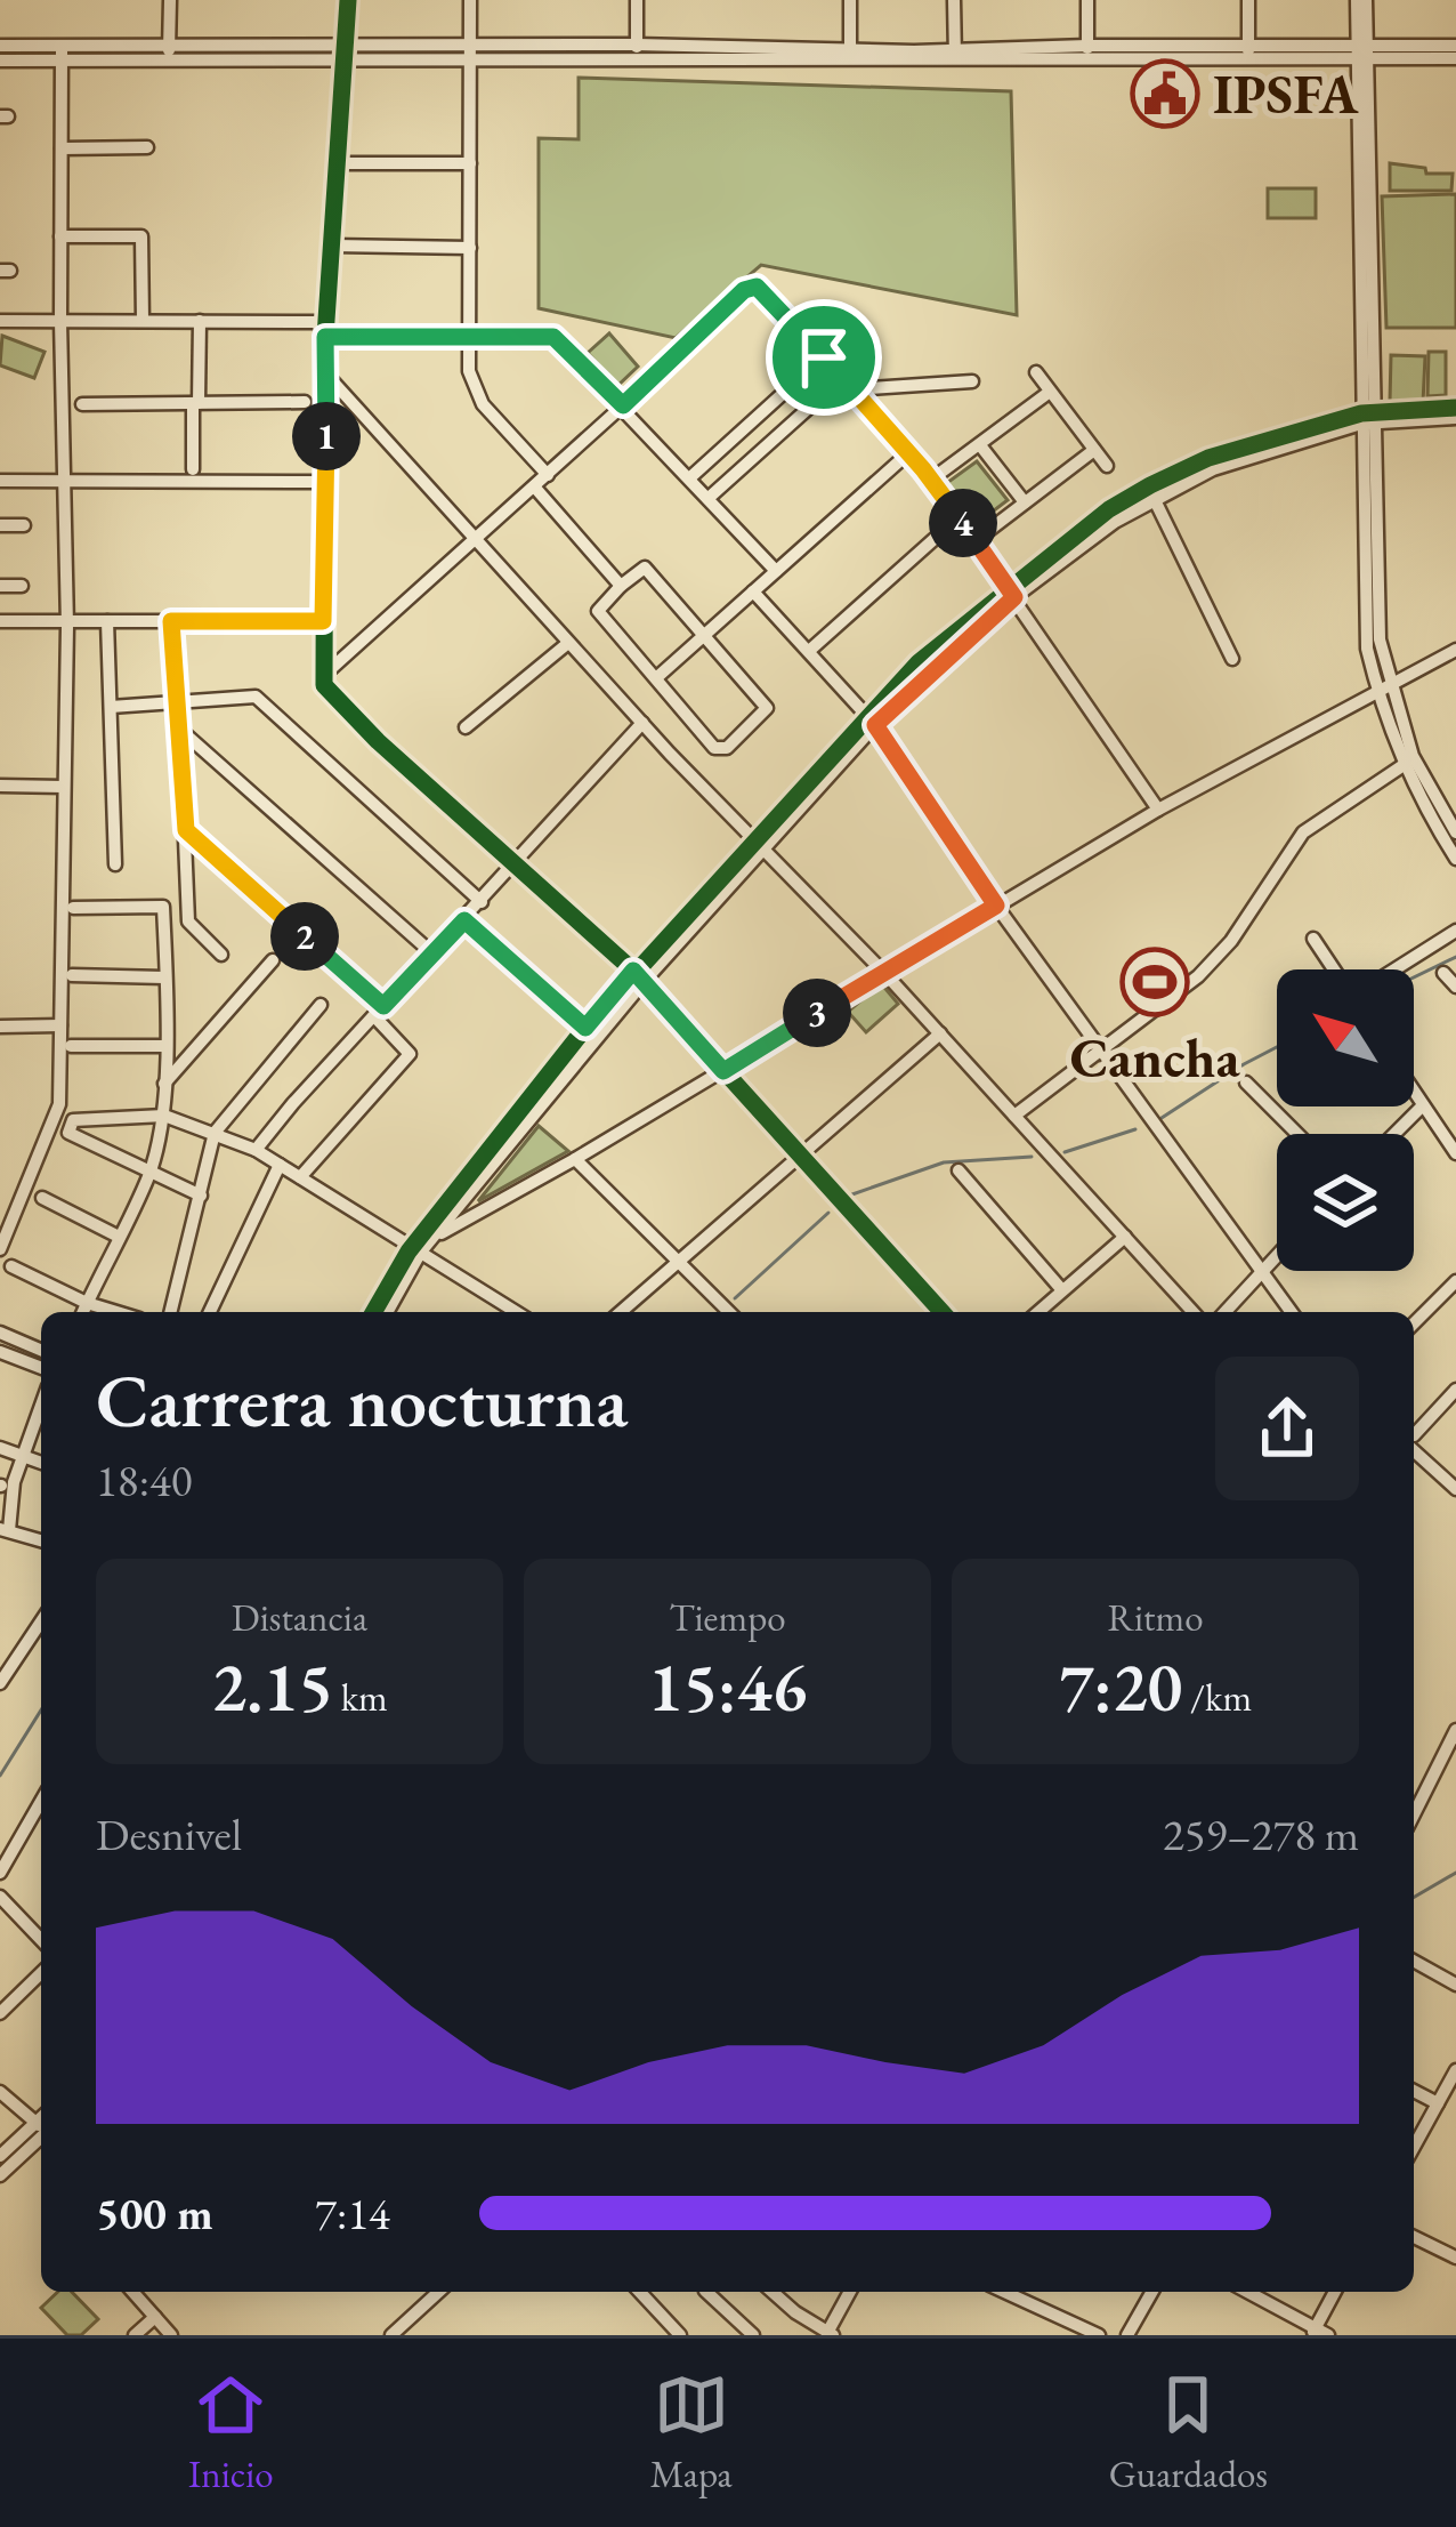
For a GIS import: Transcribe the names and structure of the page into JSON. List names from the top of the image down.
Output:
{
  "places": {
    "public building": ["IPSFA"],
    "sports": ["Cancha"]
  },
  "north": "top left",
  "page": {
    "pins": [
      "1",
      "4",
      "2",
      "3"
    ],
    "heading": ["Carrera nocturna", "18:40"],
    "stats": [
      ["Distancia", "2.15 km"],
      ["Tiempo", "15:46"],
      ["Ritmo", "7:20 /km"]
    ],
    "chart": ["Desnivel", "259–278 m"],
    "list": [
      {
        "name": "500 m",
        "note": "7:14"
      }
    ],
    "tabs": ["Inicio", "Mapa", "Guardados"]
  }
}
